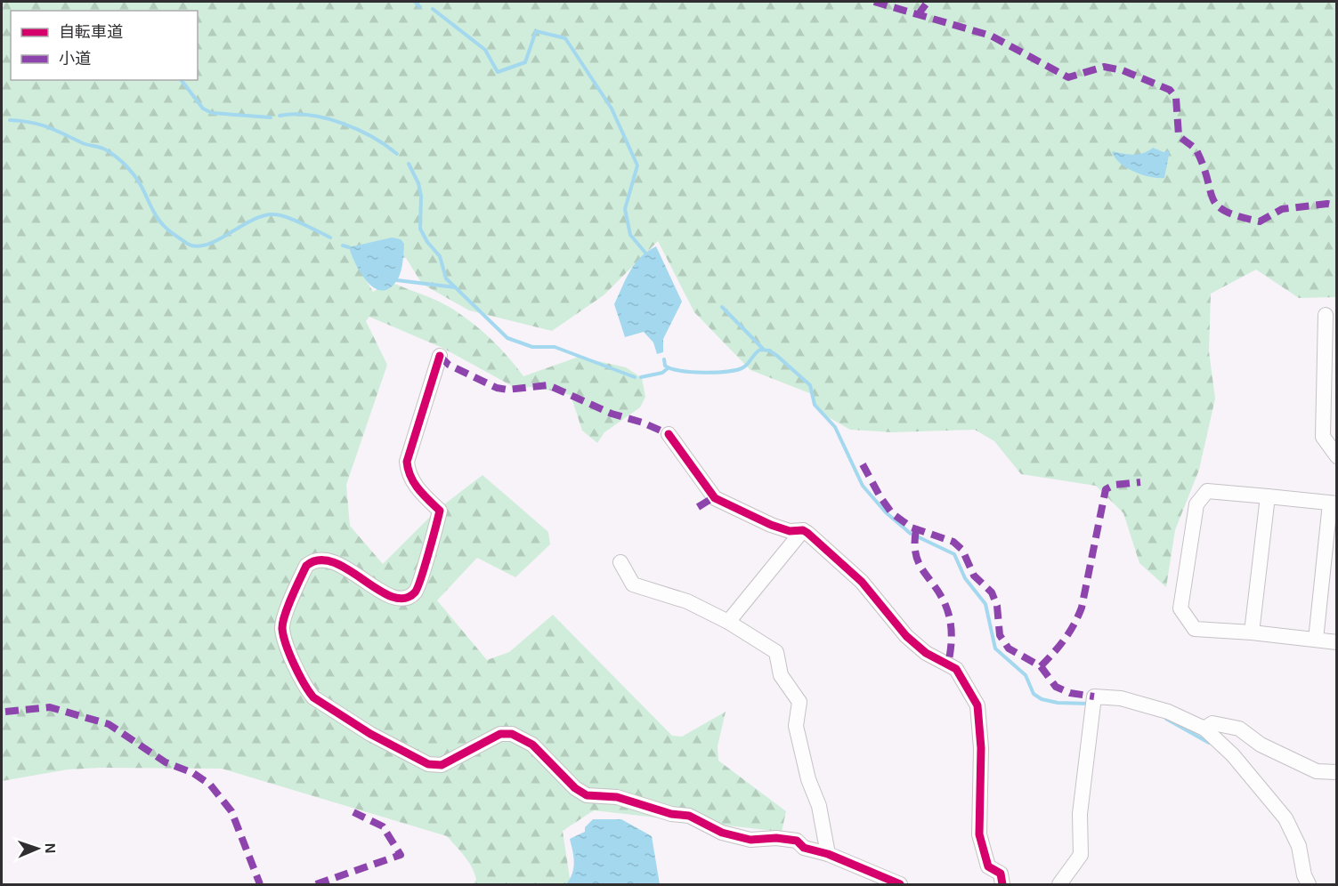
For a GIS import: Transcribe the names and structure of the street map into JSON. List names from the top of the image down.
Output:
{
  "legend": ["自転車道", "小道"],
  "north": "right"
}
